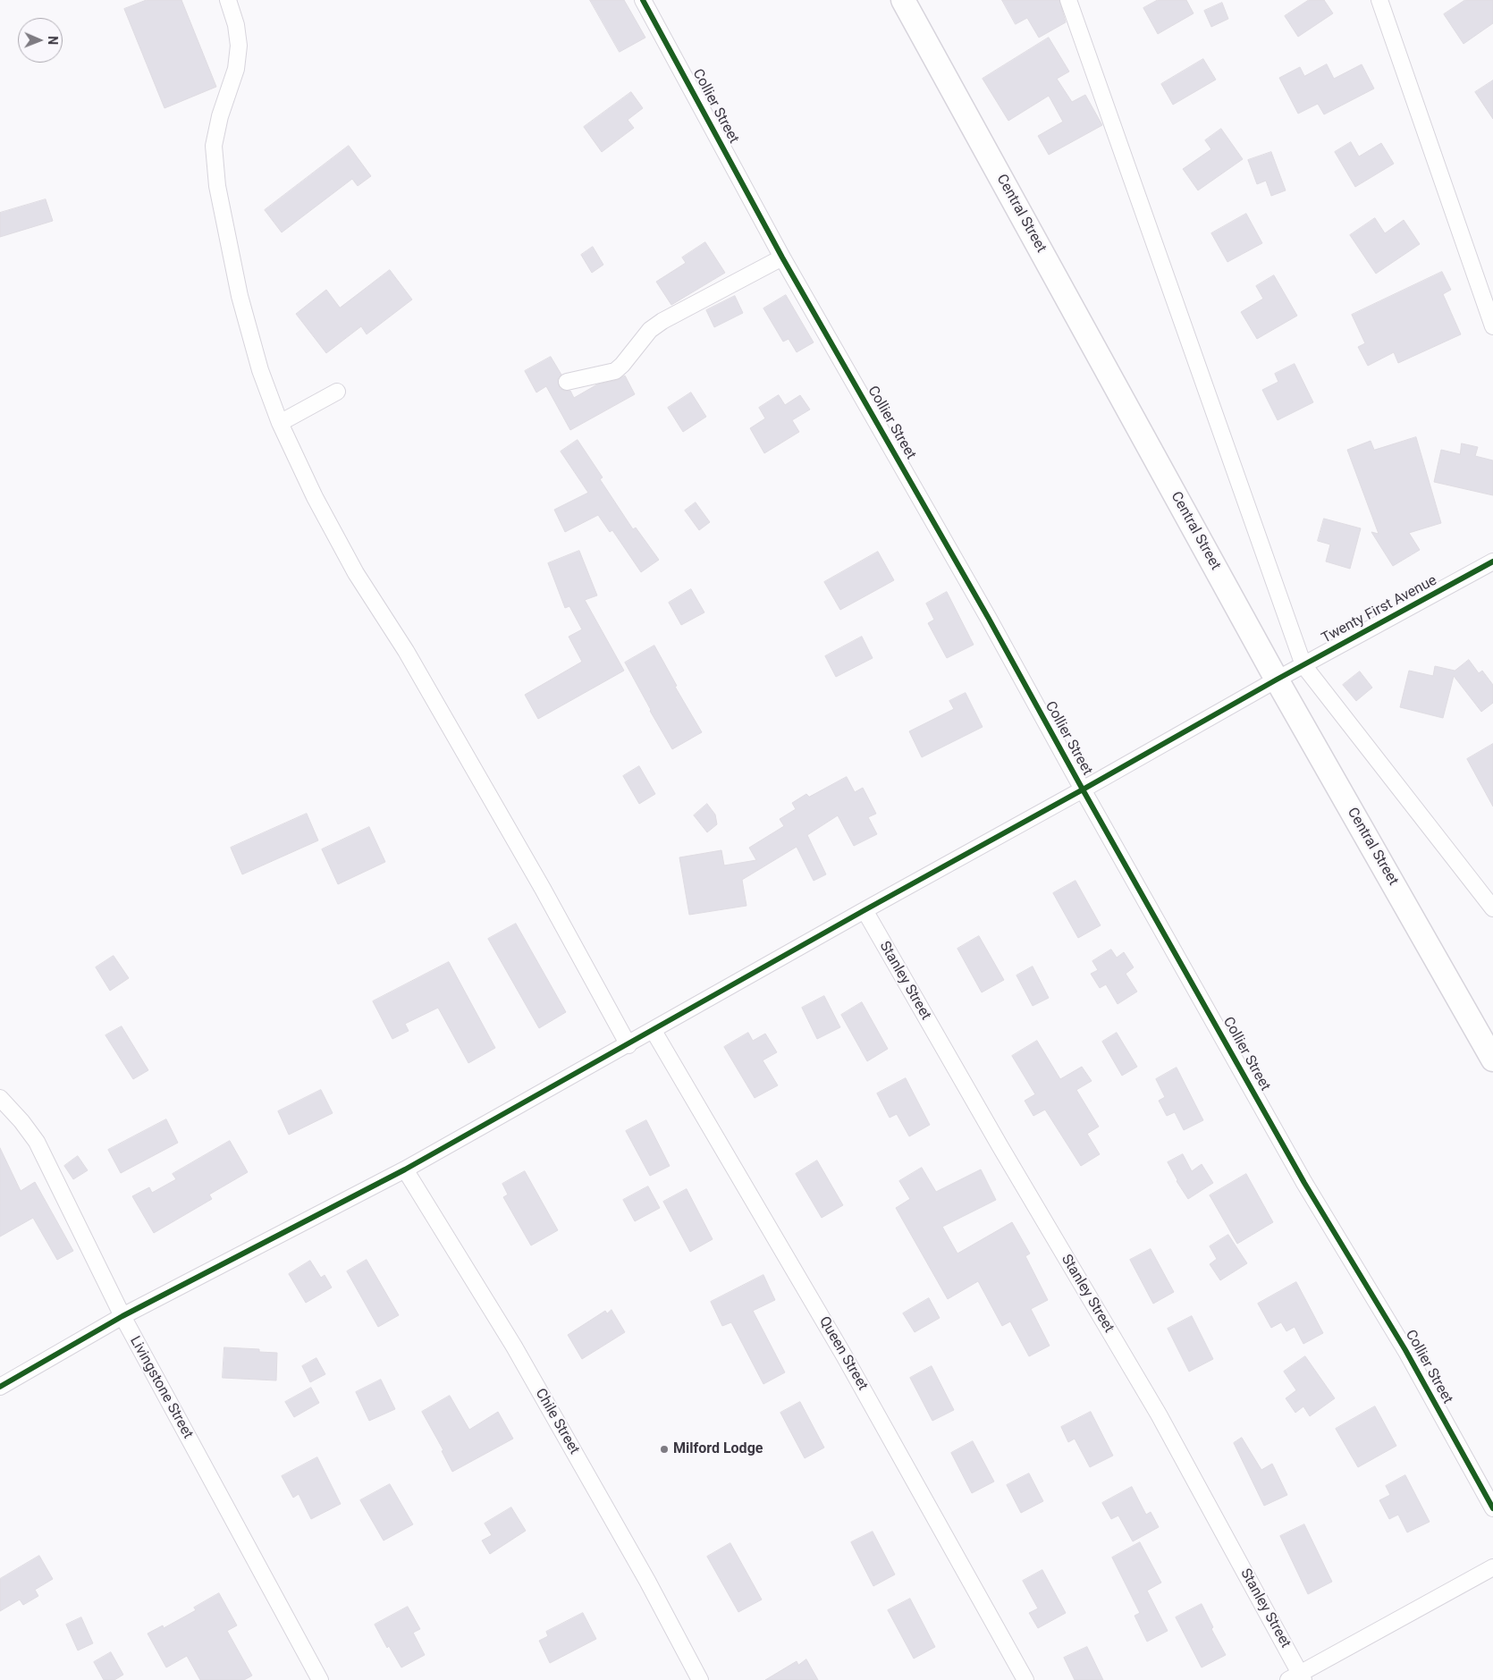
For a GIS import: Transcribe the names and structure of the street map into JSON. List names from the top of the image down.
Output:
{
  "streets": {
    "main road": ["Central Street"],
    "street": [
      "Collier Street",
      "Twenty First Avenue",
      "Stanley Street",
      "Queen Street",
      "Livingstone Street",
      "Chile Street"
    ]
  },
  "crossings": [
    ["Collier Street", "Twenty First Avenue"],
    ["Central Street", "Twenty First Avenue"],
    ["Twenty First Avenue", "Stanley Street"],
    ["Twenty First Avenue", "Queen Street"],
    ["Twenty First Avenue", "Livingstone Street"],
    ["Twenty First Avenue", "Chile Street"]
  ],
  "places": ["Milford Lodge"],
  "north": "right"
}
